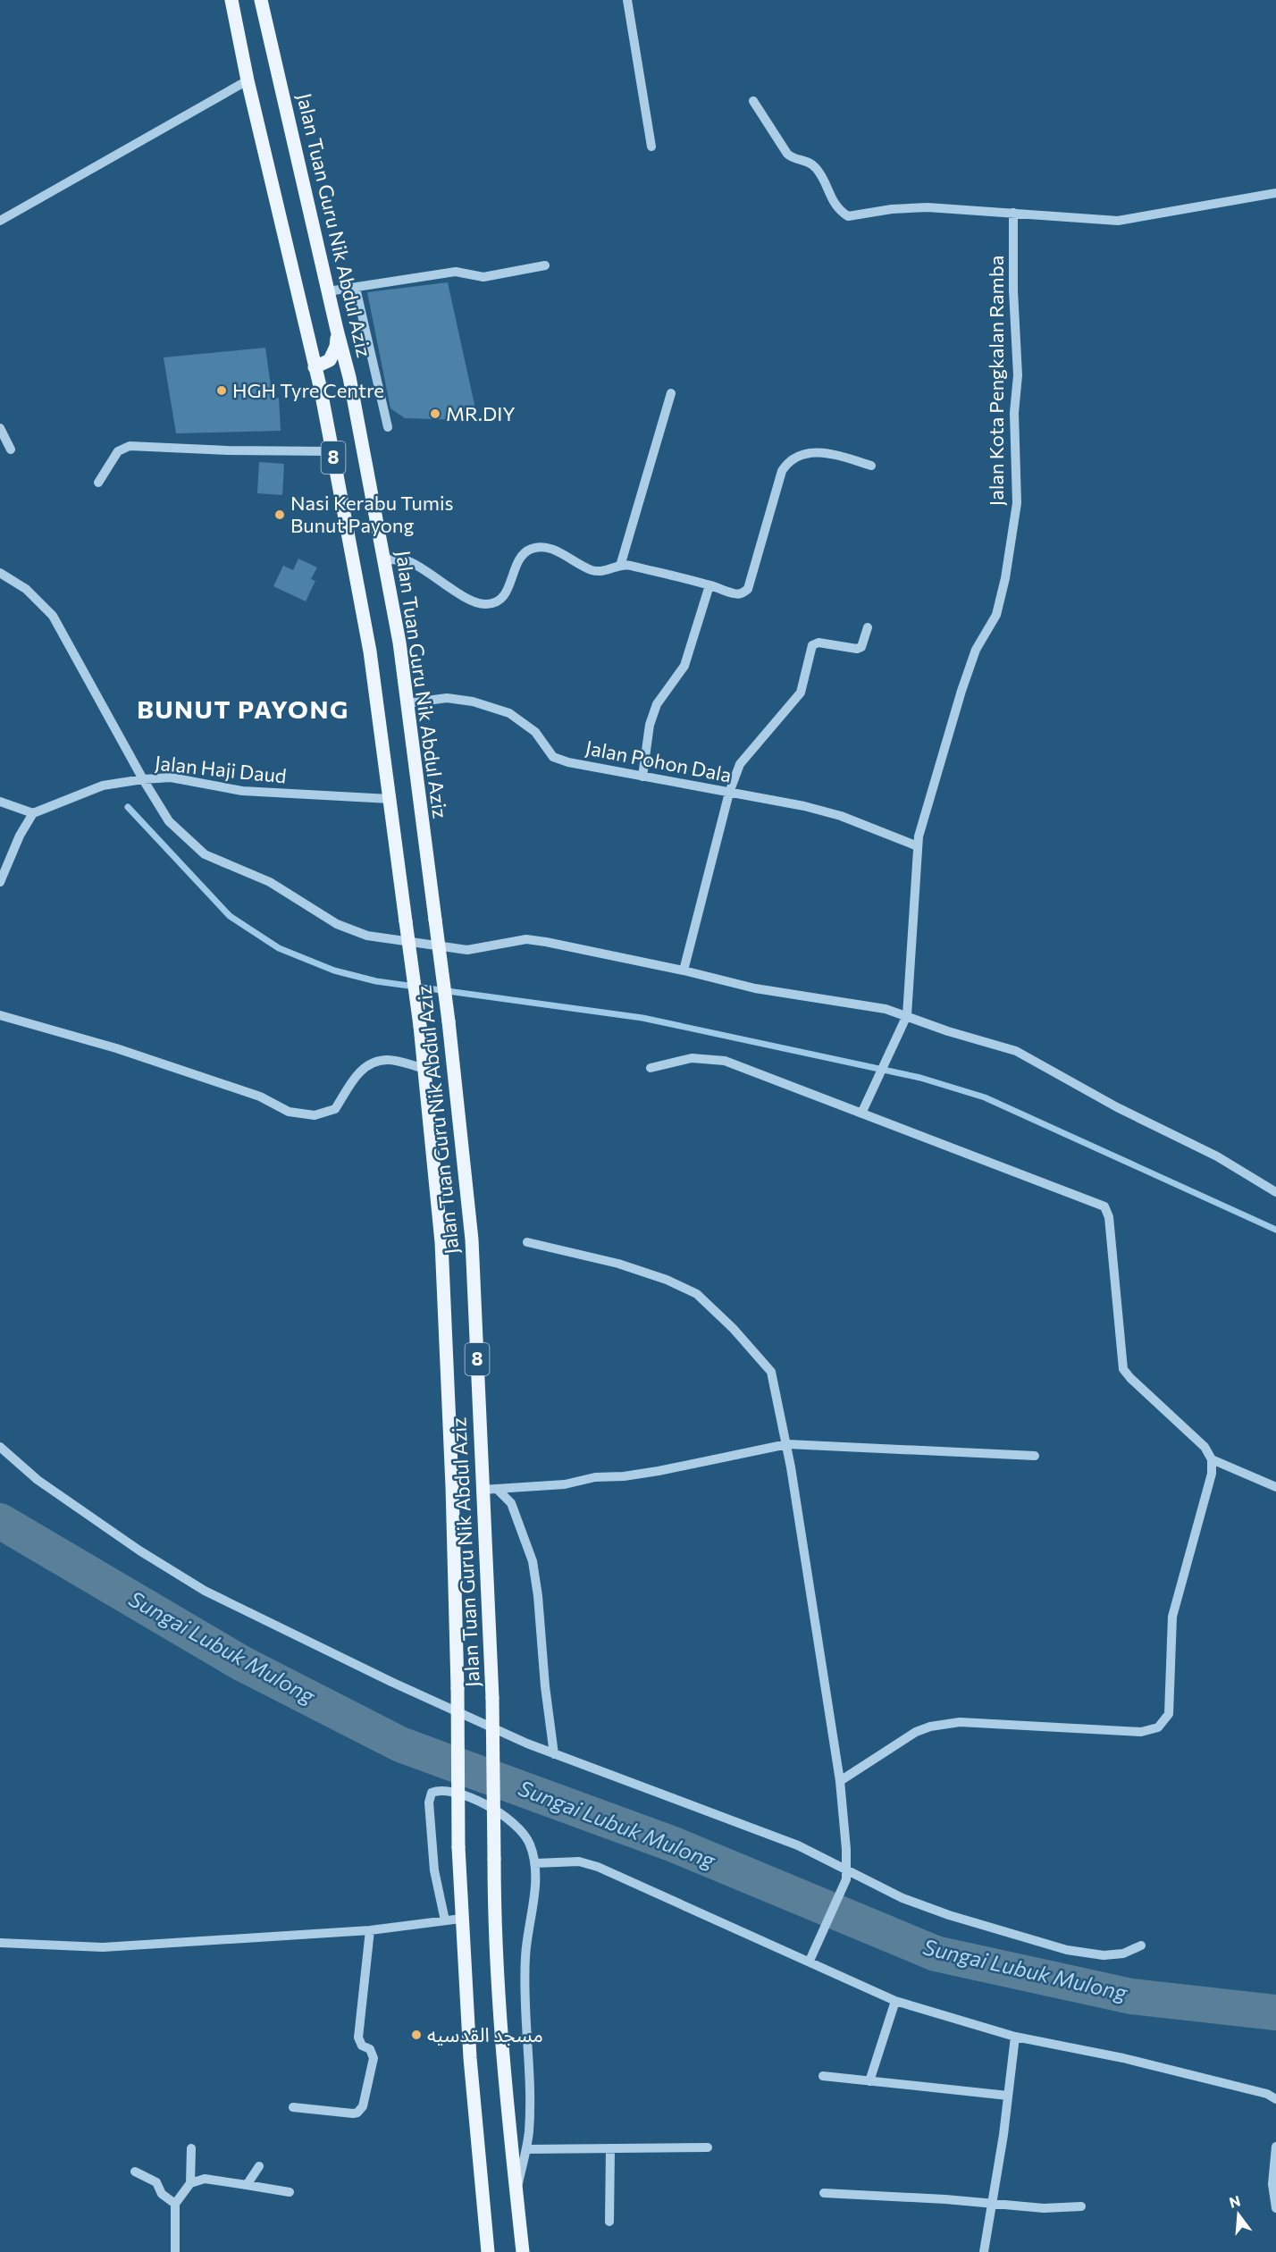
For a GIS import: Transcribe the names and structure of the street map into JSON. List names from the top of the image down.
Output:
{
  "streets": {
    "main road": ["Jalan Tuan Guru Nik Abdul Aziz", "8"],
    "street": ["Jalan Kota Pengkalan Ramba", "Jalan Pohon Dala", "Jalan Haji Daud"]
  },
  "crossings": [
    ["Jalan Tuan Guru Nik Abdul Aziz", "Jalan Pohon Dala"],
    ["Jalan Tuan Guru Nik Abdul Aziz", "Jalan Haji Daud"],
    ["Jalan Kota Pengkalan Ramba", "Jalan Pohon Dala"]
  ],
  "districts": ["BUNUT PAYONG"],
  "water": ["Sungai Lubuk Mulong"],
  "places": [
    "HGH Tyre Centre",
    "MR.DIY",
    "Nasi Kerabu Tumis Bunut Payong",
    "مسجد القدسيه"
  ],
  "north": "top"
}
